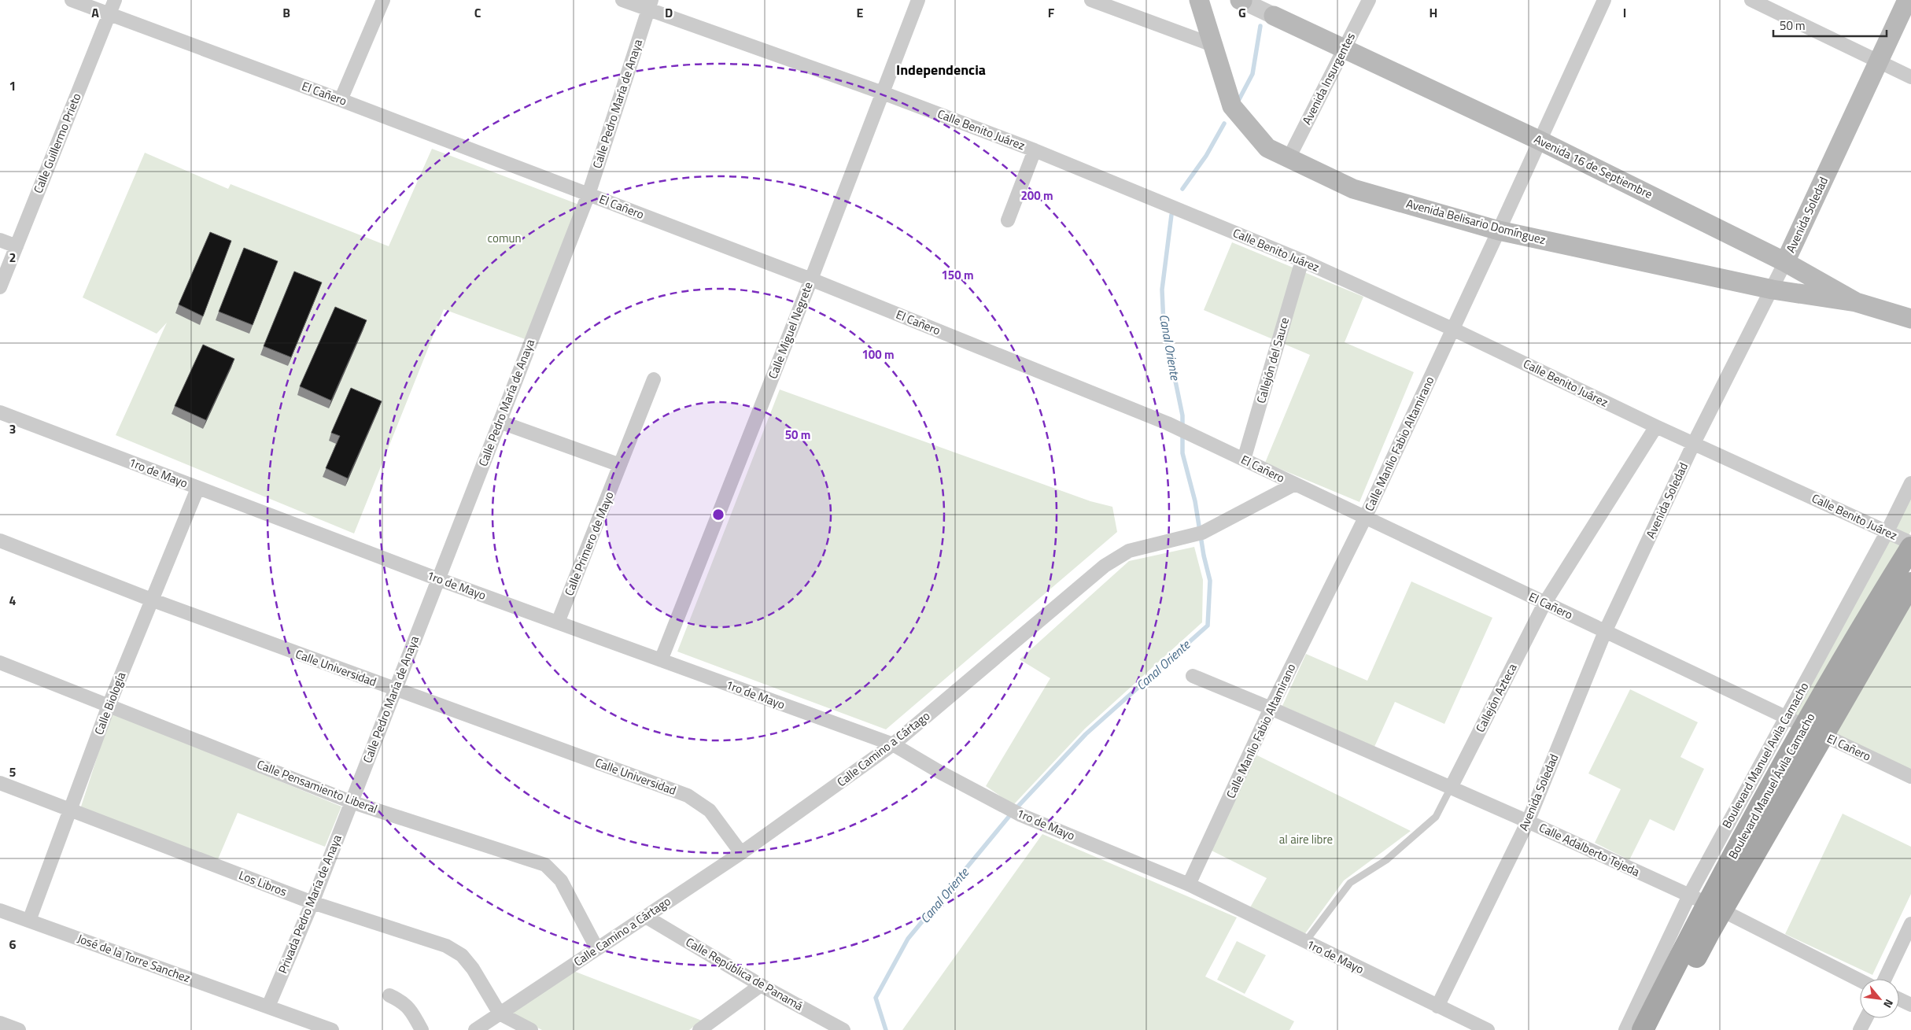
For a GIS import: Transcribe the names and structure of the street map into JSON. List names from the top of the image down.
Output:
{
  "streets": {
    "main road": [
      "Avenida 16 de Septiembre",
      "Avenida Soledad",
      "Avenida Belisario Domínguez",
      "Boulevard Manuel Ávila Camacho"
    ],
    "street": [
      "Avenida Insurgentes",
      "El Cañero",
      "Calle Pedro María de Anaya",
      "Calle Benito Juárez",
      "Calle Guillermo Prieto",
      "Calle Miguel Negrete",
      "Callejón del Sauce",
      "Calle Manlio Fabio Altamirano",
      "1ro de Mayo",
      "Calle Primero de Mayo",
      "Calle Universidad",
      "Callejón Azteca",
      "Calle Biología",
      "Calle Camino a Cártago",
      "Boulevard Manuel Avila Camacho",
      "Calle Pensamiento Liberal",
      "Calle Adalberto Tejeda",
      "Los Libros",
      "Privada Pedro María de Anaya",
      "José de la Torre Sanchez",
      "Calle República de Panamá"
    ]
  },
  "crossings": [
    ["Avenida Insurgentes", "Avenida 16 de Septiembre"],
    ["Avenida Insurgentes", "Avenida Belisario Domínguez"],
    ["El Cañero", "Calle Pedro María de Anaya"],
    ["El Cañero", "Calle Guillermo Prieto"],
    ["El Cañero", "Avenida Soledad"],
    ["El Cañero", "Calle Miguel Negrete"],
    ["El Cañero", "Callejón del Sauce"],
    ["El Cañero", "Calle Manlio Fabio Altamirano"],
    ["El Cañero", "Callejón Azteca"],
    ["El Cañero", "Calle Camino a Cártago"],
    ["El Cañero", "Boulevard Manuel Avila Camacho"],
    ["El Cañero", "Boulevard Manuel Ávila Camacho"],
    ["Calle Pedro María de Anaya", "Calle Benito Juárez"],
    ["Calle Pedro María de Anaya", "1ro de Mayo"],
    ["Calle Pedro María de Anaya", "Calle Universidad"],
    ["Calle Pedro María de Anaya", "Calle Pensamiento Liberal"],
    ["Calle Pedro María de Anaya", "Privada Pedro María de Anaya"],
    ["Calle Benito Juárez", "Avenida Soledad"],
    ["Calle Benito Juárez", "Calle Miguel Negrete"],
    ["Calle Benito Juárez", "Callejón del Sauce"],
    ["Calle Benito Juárez", "Calle Manlio Fabio Altamirano"],
    ["Calle Benito Juárez", "Callejón Azteca"],
    ["Calle Benito Juárez", "Boulevard Manuel Avila Camacho"],
    ["Avenida 16 de Septiembre", "Avenida Soledad"],
    ["Avenida 16 de Septiembre", "Avenida Belisario Domínguez"],
    ["Avenida 16 de Septiembre", "Calle Manlio Fabio Altamirano"],
    ["Avenida Soledad", "Avenida Belisario Domínguez"],
    ["Avenida Soledad", "1ro de Mayo"],
    ["Avenida Soledad", "Calle Adalberto Tejeda"],
    ["Avenida Belisario Domínguez", "Calle Manlio Fabio Altamirano"],
    ["Calle Miguel Negrete", "1ro de Mayo"],
    ["Calle Manlio Fabio Altamirano", "1ro de Mayo"],
    ["Calle Manlio Fabio Altamirano", "Calle Adalberto Tejeda"],
    ["1ro de Mayo", "Calle Primero de Mayo"],
    ["1ro de Mayo", "Callejón Azteca"],
    ["1ro de Mayo", "Calle Biología"],
    ["1ro de Mayo", "Calle Camino a Cártago"],
    ["Calle Universidad", "Calle Biología"],
    ["Calle Universidad", "Calle Camino a Cártago"],
    ["Callejón Azteca", "Calle Adalberto Tejeda"],
    ["Calle Biología", "Calle Pensamiento Liberal"],
    ["Calle Biología", "Los Libros"],
    ["Calle Biología", "José de la Torre Sanchez"],
    ["Calle Camino a Cártago", "Calle Pensamiento Liberal"],
    ["Calle Camino a Cártago", "Los Libros"],
    ["Calle Camino a Cártago", "Calle República de Panamá"],
    ["Boulevard Manuel Avila Camacho", "Boulevard Manuel Ávila Camacho"],
    ["Boulevard Manuel Avila Camacho", "Calle Adalberto Tejeda"],
    ["Boulevard Manuel Ávila Camacho", "Calle Adalberto Tejeda"],
    ["Calle Pensamiento Liberal", "Privada Pedro María de Anaya"],
    ["Los Libros", "Privada Pedro María de Anaya"],
    ["Privada Pedro María de Anaya", "José de la Torre Sanchez"]
  ],
  "districts": ["Independencia"],
  "water": ["Canal Oriente"],
  "parks": ["comun", "al aire libre"],
  "scale_bar": "50 m",
  "north": "bottom right",
  "grid": {
    "columns": [
      "A",
      "B",
      "C",
      "D",
      "E",
      "F",
      "G",
      "H",
      "I"
    ],
    "rows": [
      "1",
      "2",
      "3",
      "4",
      "5",
      "6"
    ]
  },
  "rings": [
    "200 m",
    "150 m",
    "100 m",
    "50 m"
  ]
}
